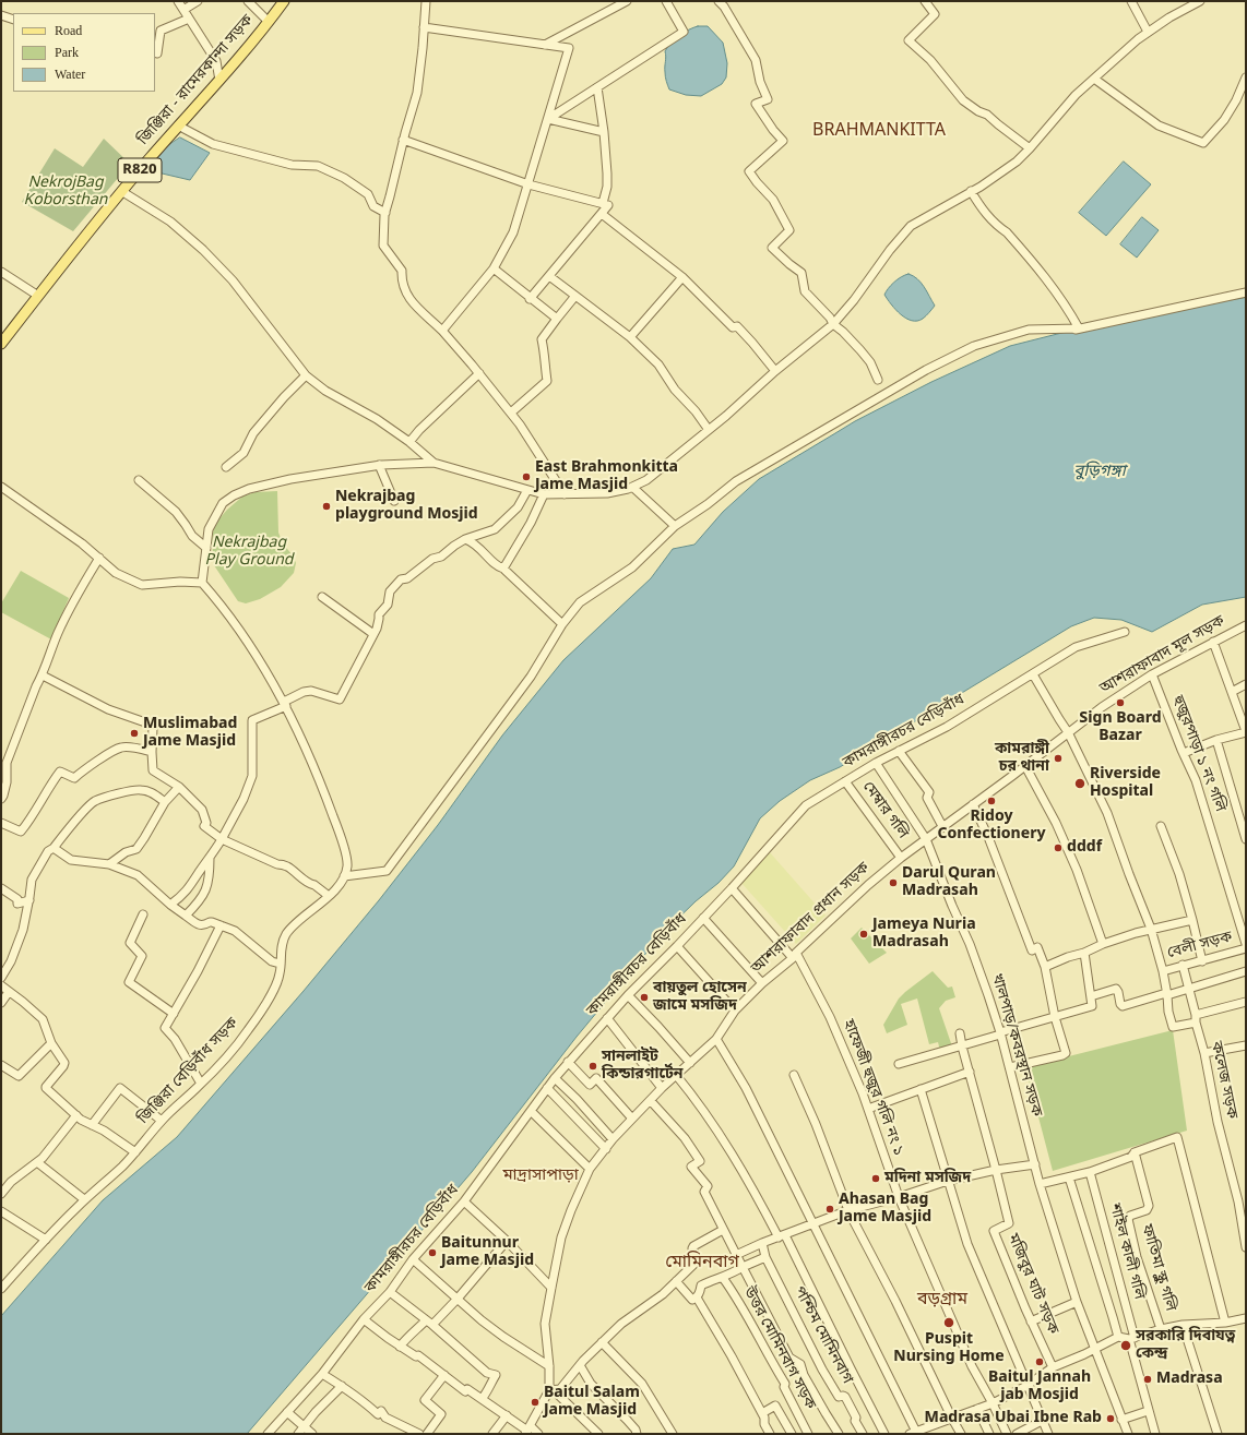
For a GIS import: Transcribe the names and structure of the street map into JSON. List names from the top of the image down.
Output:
{
  "streets": {
    "main road": ["জিঞ্জিরা - রামেরকান্দা সড়ক", "R820"],
    "street": [
      "আশরাফাবাদ মূল সড়ক",
      "কামরাঙ্গীরচর বেড়িবাঁধ",
      "হুজুরপাড়া ১ নং গলি",
      "মেম্বার গলি",
      "আশরাফাবাদ প্রধান সড়ক",
      "বেলী সড়ক",
      "খালপাড়/কবরস্থান সড়ক",
      "জিঞ্জিরা বেড়িবাঁধ সড়ক",
      "কলেজ সড়ক",
      "হাফেজী হুজুর গলি নং ১",
      "শাইল কালী গলি",
      "ফাতিমা স্কুল গলি",
      "মজিবুর ঘাট সড়ক",
      "পশ্চিম মোমিনবাগ",
      "উত্তর মোমিনবাগ সড়ক"
    ]
  },
  "crossings": [
    ["আশরাফাবাদ মূল সড়ক", "হুজুরপাড়া ১ নং গলি"],
    ["আশরাফাবাদ মূল সড়ক", "আশরাফাবাদ প্রধান সড়ক"],
    ["কামরাঙ্গীরচর বেড়িবাঁধ", "মেম্বার গলি"],
    ["কামরাঙ্গীরচর বেড়িবাঁধ", "খালপাড়/কবরস্থান সড়ক"],
    ["কামরাঙ্গীরচর বেড়িবাঁধ", "হাফেজী হুজুর গলি নং ১"],
    ["মেম্বার গলি", "আশরাফাবাদ প্রধান সড়ক"],
    ["আশরাফাবাদ প্রধান সড়ক", "খালপাড়/কবরস্থান সড়ক"],
    ["আশরাফাবাদ প্রধান সড়ক", "হাফেজী হুজুর গলি নং ১"],
    ["বেলী সড়ক", "কলেজ সড়ক"]
  ],
  "districts": [
    "BRAHMANKITTA",
    "মাদ্রাসাপাড়া",
    "মোমিনবাগ",
    "বড়গ্রাম"
  ],
  "water": ["বুড়িগঙ্গা"],
  "parks": ["NekrojBag Koborsthan", "Nekrajbag Play Ground"],
  "places": [
    "East Brahmonkitta Jame Masjid",
    "Nekrajbag playground Mosjid",
    "Sign Board Bazar",
    "Muslimabad Jame Masjid",
    "কামরাঙ্গী চর থানা",
    "Riverside Hospital",
    "Ridoy Confectionery",
    "dddf",
    "Darul Quran Madrasah",
    "Jameya Nuria Madrasah",
    "বায়তুল হোসেন জামে মসজিদ",
    "সানলাইট কিন্ডারগার্টেন",
    "মদিনা মসজিদ",
    "Ahasan Bag Jame Masjid",
    "Baitunnur Jame Masjid",
    "Puspit Nursing Home",
    "সরকারি দিবাযত্ন কেন্দ্র",
    "Baitul Jannah jab Mosjid",
    "Madrasa",
    "Baitul Salam Jame Masjid",
    "Madrasa Ubai Ibne Rab"
  ],
  "legend": ["Road", "Park", "Water"]
}
